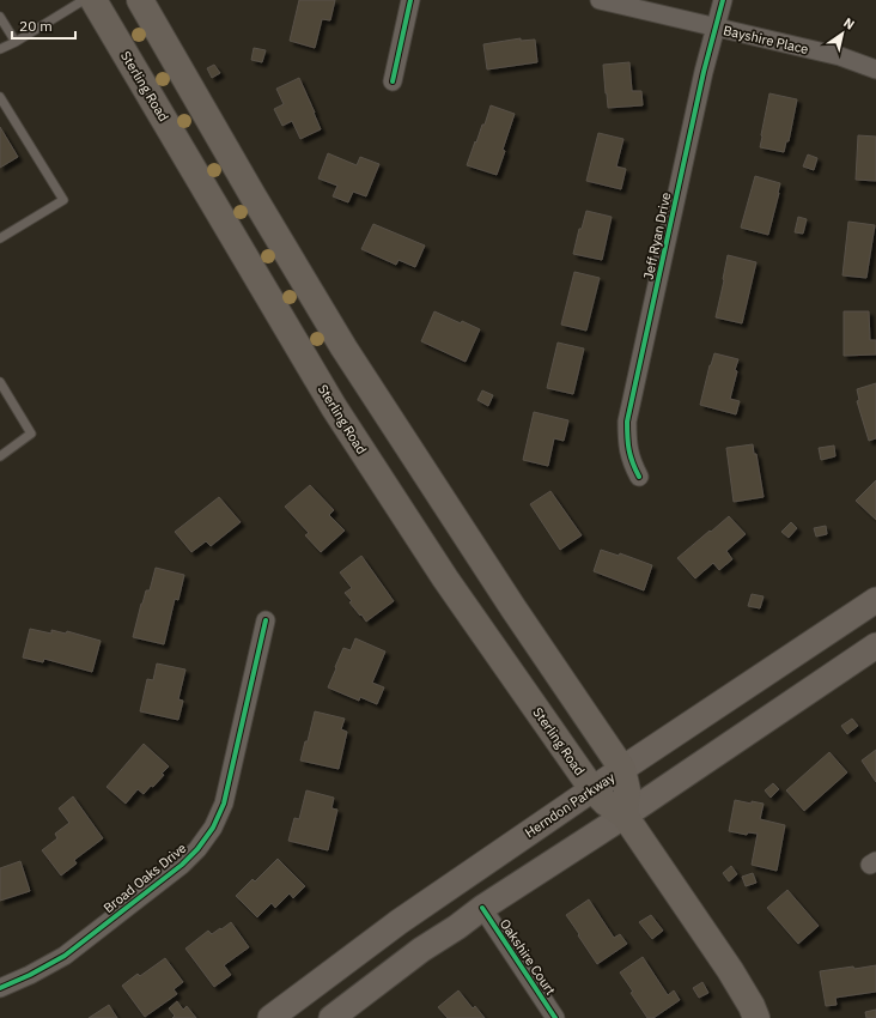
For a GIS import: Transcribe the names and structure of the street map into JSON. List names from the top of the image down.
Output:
{
  "streets": {
    "main road": ["Sterling Road", "Herndon Parkway"],
    "street": [
      "Bayshire Place",
      "Jeff Ryan Drive",
      "Broad Oaks Drive",
      "Oakshire Court"
    ]
  },
  "crossings": [
    ["Bayshire Place", "Jeff Ryan Drive"],
    ["Sterling Road", "Herndon Parkway"]
  ],
  "scale_bar": "20 m",
  "north": "top right"
}
